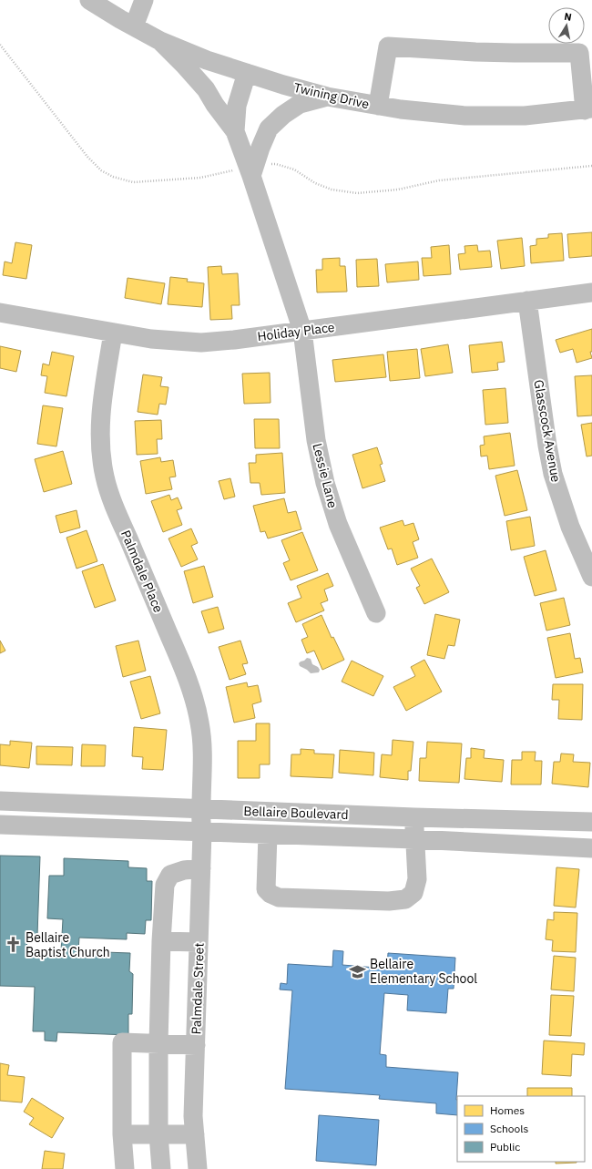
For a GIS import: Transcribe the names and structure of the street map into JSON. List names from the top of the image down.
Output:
{
  "streets": {
    "street": [
      "Twining Drive",
      "Holiday Place",
      "Glasscock Avenue",
      "Lessie Lane",
      "Palmdale Place",
      "Bellaire Boulevard",
      "Palmdale Street"
    ]
  },
  "crossings": [
    ["Holiday Place", "Glasscock Avenue"],
    ["Holiday Place", "Lessie Lane"],
    ["Holiday Place", "Palmdale Place"],
    ["Palmdale Place", "Bellaire Boulevard"],
    ["Palmdale Place", "Palmdale Street"],
    ["Bellaire Boulevard", "Palmdale Street"]
  ],
  "places": {
    "church": ["Bellaire Baptist Church"],
    "school or university": ["Bellaire Elementary School"]
  },
  "legend": ["Homes", "Schools", "Public"],
  "north": "top"
}
